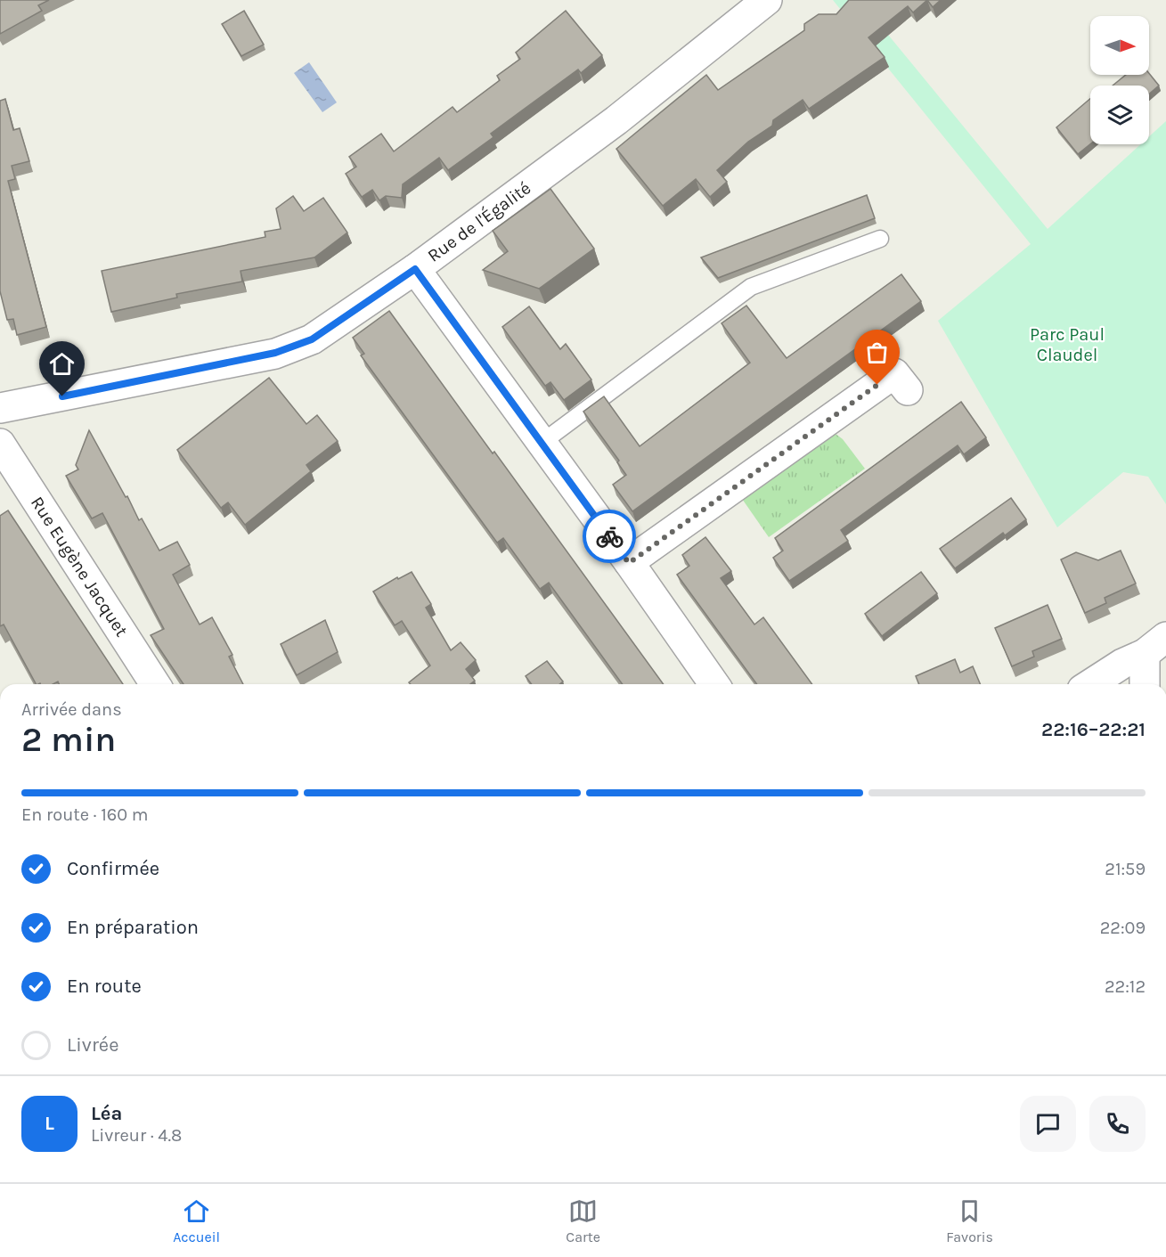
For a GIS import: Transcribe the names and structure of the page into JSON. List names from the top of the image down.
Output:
{
  "streets": {
    "street": ["Rue de l'Égalité", "Rue Eugène Jacquet"]
  },
  "parks": ["Parc Paul Claudel"],
  "north": "right",
  "page": {
    "heading": ["2 min", "Arrivée dans", "22:16–22:21"],
    "panel": ["Léa", "Livreur · 4.8"],
    "bar": "En route · 160 m",
    "list": [
      ["Confirmée", "21:59"],
      ["En préparation", "22:09"],
      ["En route", "22:12"],
      "Livrée"
    ],
    "round": "L",
    "tabs": ["Accueil", "Carte", "Favoris"]
  }
}
